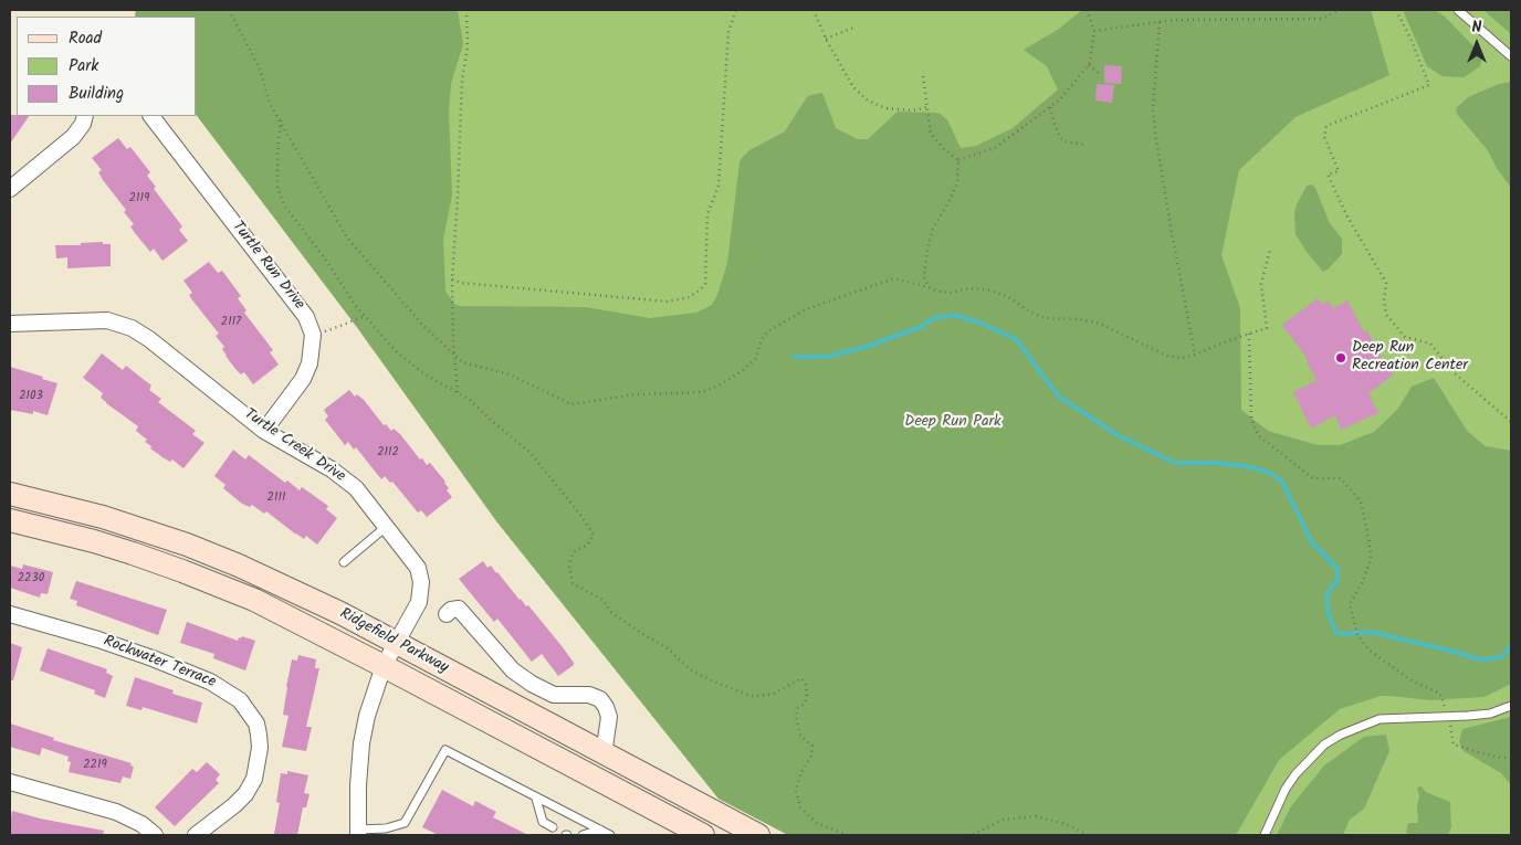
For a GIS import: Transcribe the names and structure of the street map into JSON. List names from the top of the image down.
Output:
{
  "streets": {
    "main road": ["Ridgefield Parkway"],
    "street": ["Turtle Run Drive", "Turtle Creek Drive", "Rockwater Terrace"]
  },
  "crossings": [
    ["Turtle Creek Drive", "Ridgefield Parkway"]
  ],
  "parks": ["Deep Run Park"],
  "places": ["Deep Run Recreation Center"],
  "house_numbers": [
    "2119",
    "2117",
    "2103",
    "2112",
    "2111",
    "2230",
    "2219"
  ],
  "legend": ["Road", "Park", "Building"],
  "north": "top"
}
